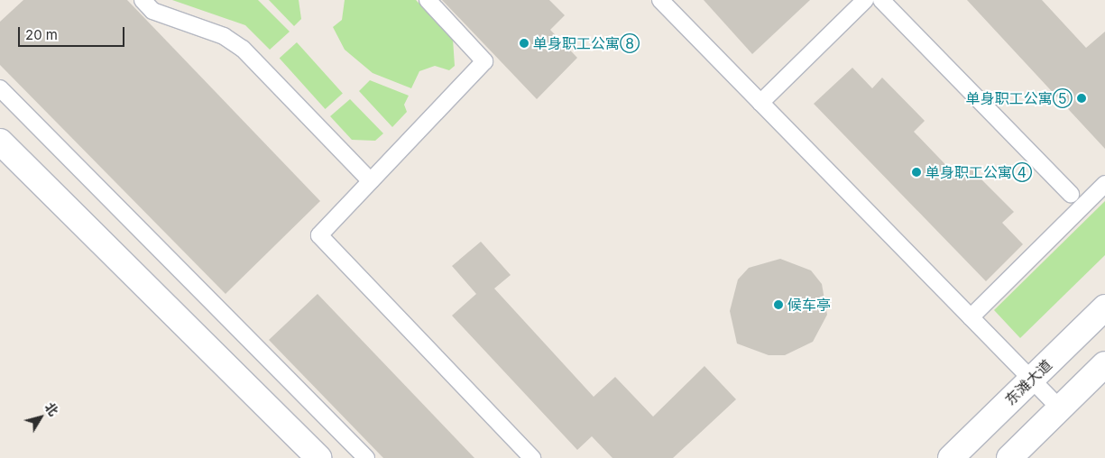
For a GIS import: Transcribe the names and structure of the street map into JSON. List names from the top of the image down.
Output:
{
  "streets": {
    "street": ["东滩大道"]
  },
  "places": [
    "单身职工公寓⑧",
    "单身职工公寓⑤",
    "单身职工公寓④",
    "候车亭"
  ],
  "scale_bar": "20 m",
  "north": "top right"
}
